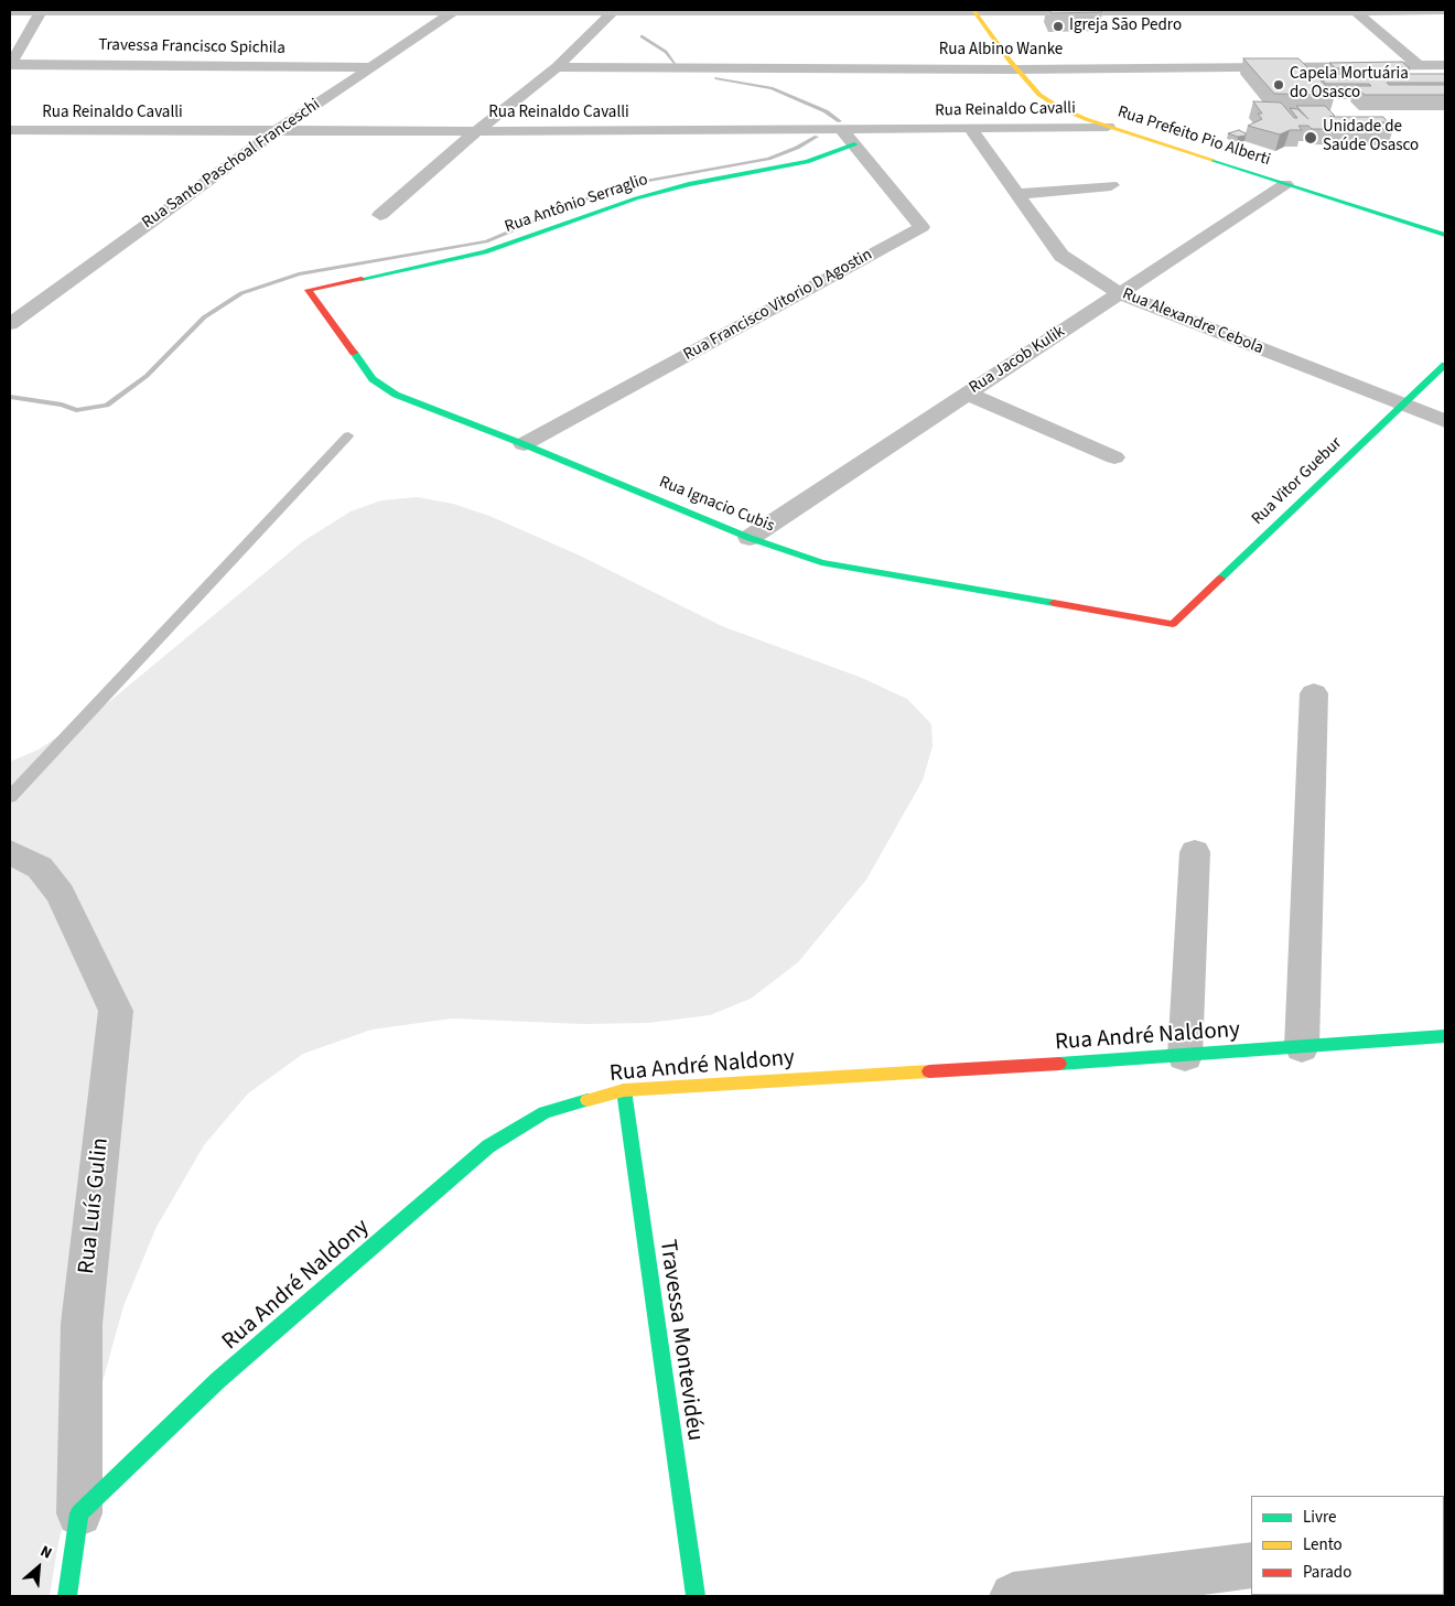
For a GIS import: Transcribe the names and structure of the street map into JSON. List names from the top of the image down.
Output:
{
  "streets": {
    "street": [
      "Travessa Francisco Spichila",
      "Rua Albino Wanke",
      "Rua Reinaldo Cavalli",
      "Rua Prefeito Pio Alberti",
      "Rua Santo Paschoal Franceschi",
      "Rua Antônio Serraglio",
      "Rua Francisco Vitorio D Agostin",
      "Rua Alexandre Cebola",
      "Rua Jacob Kulik",
      "Rua Vitor Guebur",
      "Rua Ignacio Cubis",
      "Rua André Naldony",
      "Rua Luís Gulin",
      "Travessa Montevidéu"
    ]
  },
  "crossings": [
    ["Travessa Francisco Spichila", "Rua Santo Paschoal Franceschi"],
    ["Rua Albino Wanke", "Rua Prefeito Pio Alberti"],
    ["Rua Reinaldo Cavalli", "Rua Prefeito Pio Alberti"],
    ["Rua Reinaldo Cavalli", "Rua Santo Paschoal Franceschi"],
    ["Rua Reinaldo Cavalli", "Rua Francisco Vitorio D Agostin"],
    ["Rua Reinaldo Cavalli", "Rua Alexandre Cebola"],
    ["Rua Prefeito Pio Alberti", "Rua Jacob Kulik"],
    ["Rua Antônio Serraglio", "Rua Francisco Vitorio D Agostin"],
    ["Rua Antônio Serraglio", "Rua Ignacio Cubis"],
    ["Rua Francisco Vitorio D Agostin", "Rua Ignacio Cubis"],
    ["Rua Alexandre Cebola", "Rua Jacob Kulik"],
    ["Rua Alexandre Cebola", "Rua Vitor Guebur"],
    ["Rua Jacob Kulik", "Rua Ignacio Cubis"],
    ["Rua Vitor Guebur", "Rua Ignacio Cubis"],
    ["Rua André Naldony", "Rua Luís Gulin"],
    ["Rua André Naldony", "Travessa Montevidéu"]
  ],
  "places": ["Igreja São Pedro", "Capela Mortuária do Osasco", "Unidade de Saúde Osasco"],
  "legend": ["Livre", "Lento", "Parado"],
  "north": "top right"
}
